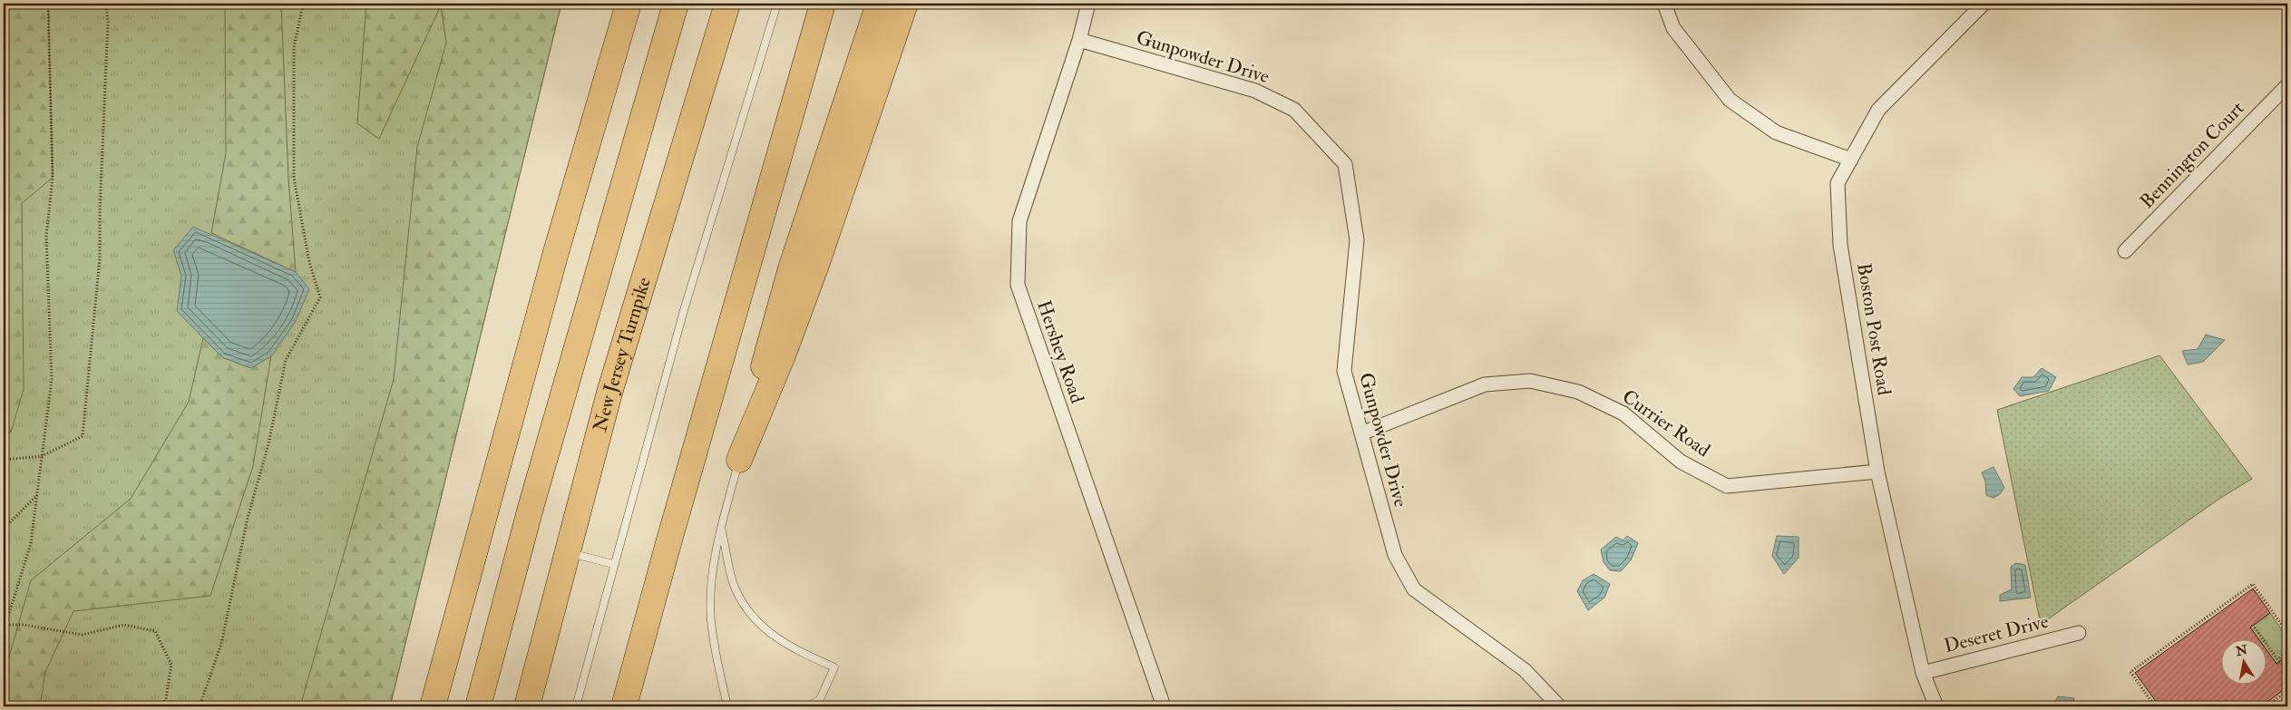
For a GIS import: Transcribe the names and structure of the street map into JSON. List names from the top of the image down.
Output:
{
  "streets": {
    "highway": ["New Jersey Turnpike"],
    "street": [
      "Gunpowder Drive",
      "Bennington Court",
      "Boston Post Road",
      "Hershey Road",
      "Currier Road",
      "Deseret Drive"
    ]
  },
  "crossings": [
    ["Gunpowder Drive", "Hershey Road"],
    ["Gunpowder Drive", "Currier Road"],
    ["Boston Post Road", "Currier Road"],
    ["Boston Post Road", "Deseret Drive"]
  ],
  "north": "top"
}
